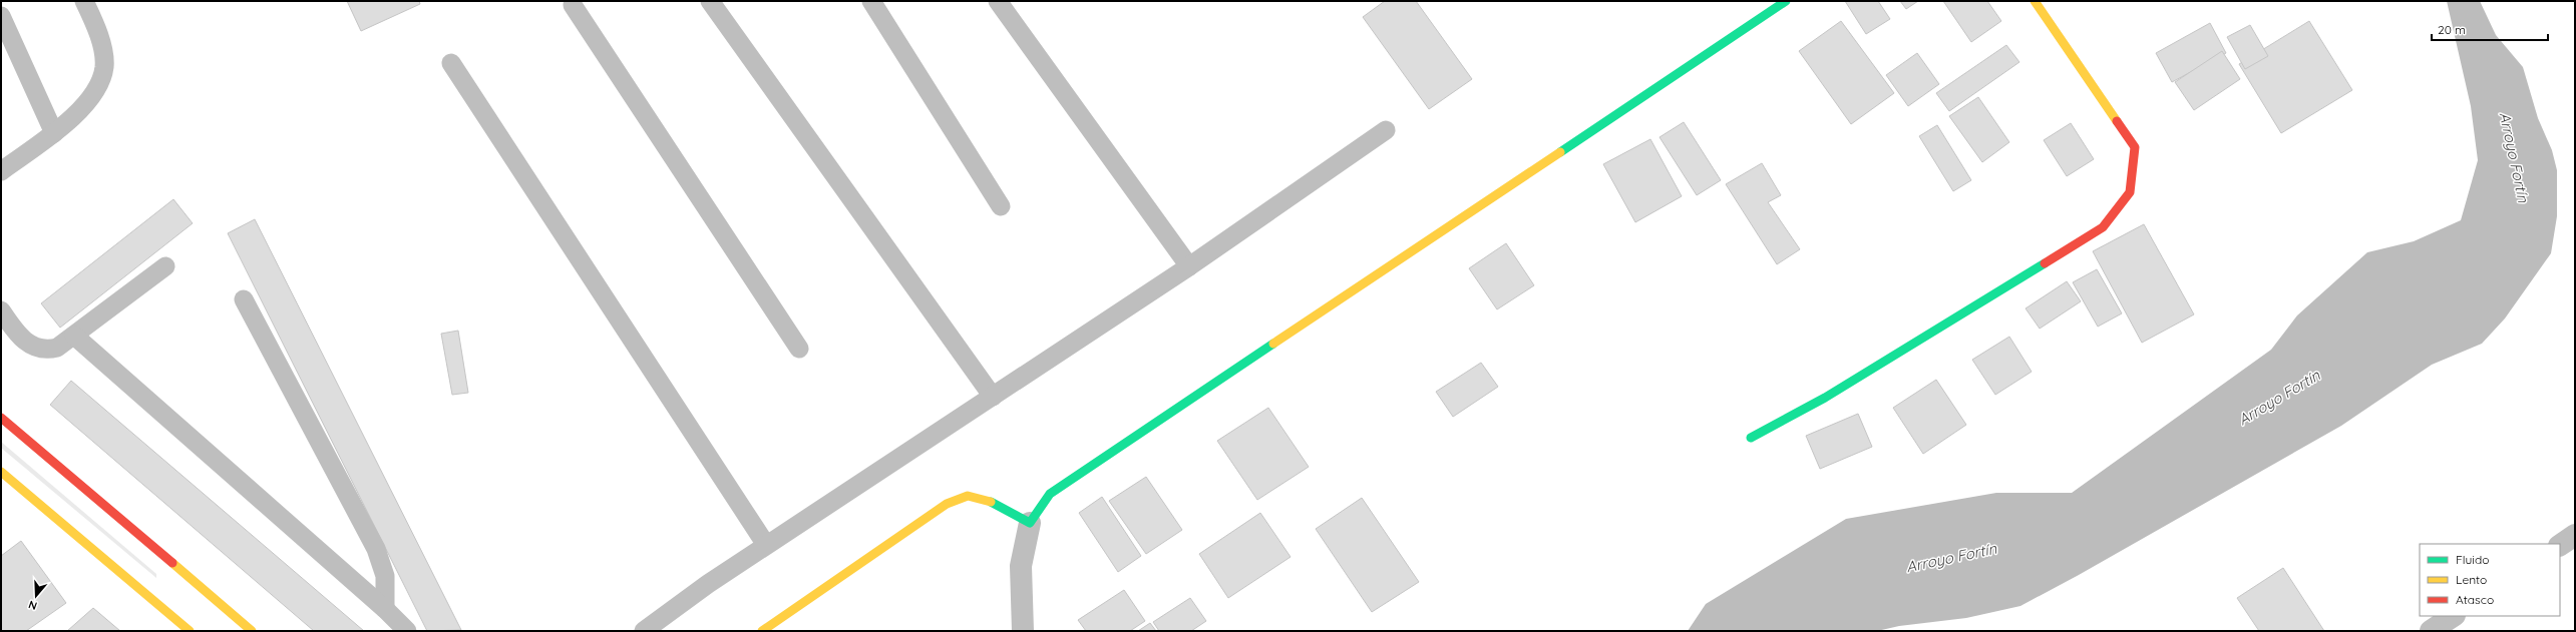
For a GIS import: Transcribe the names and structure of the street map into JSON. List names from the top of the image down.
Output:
{
  "water": ["Arroyo Fortín"],
  "legend": ["Fluido", "Lento", "Atasco"],
  "scale_bar": "20 m",
  "north": "bottom"
}
